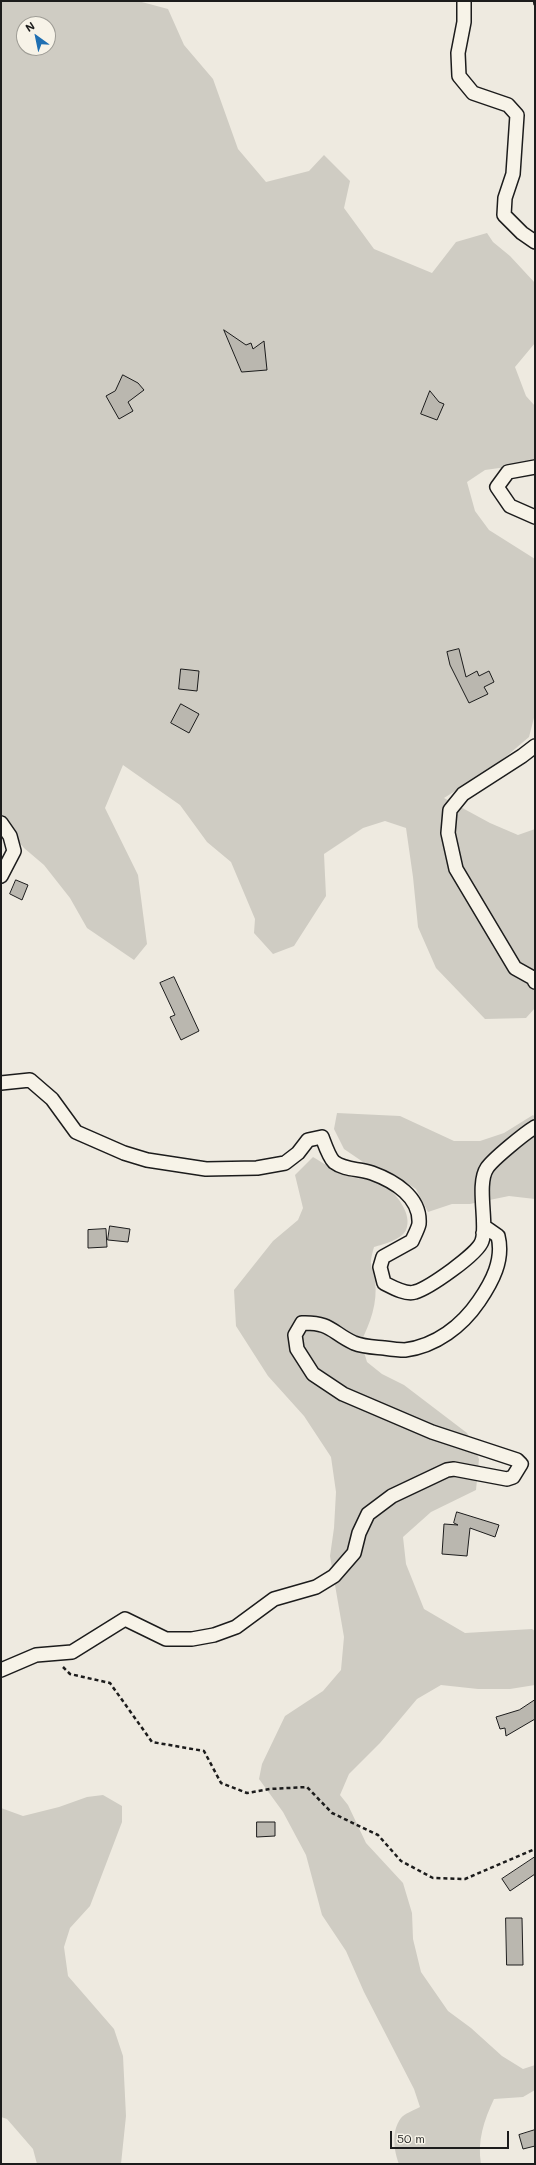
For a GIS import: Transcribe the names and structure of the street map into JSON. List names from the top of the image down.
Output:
{
  "scale_bar": "50 m",
  "north": "top left"
}
